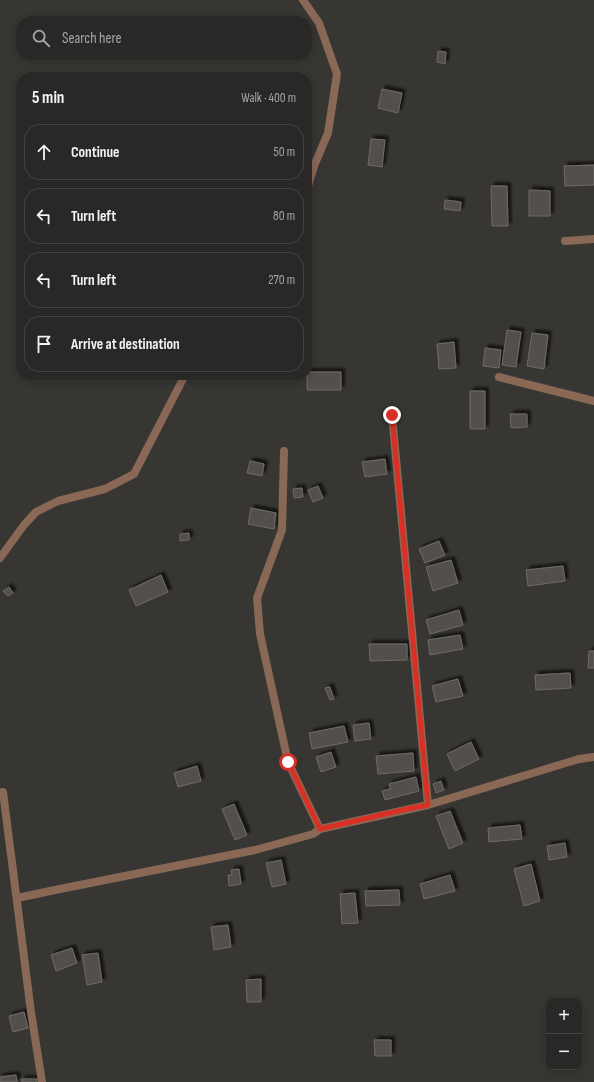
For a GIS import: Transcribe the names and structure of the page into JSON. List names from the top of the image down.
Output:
{
  "page": {
    "search": "Search here",
    "heading": ["5 min", "Walk · 400 m"],
    "list": [
      ["Continue", "50 m"],
      ["Turn left", "80 m"],
      ["Turn left", "270 m"],
      "Arrive at destination"
    ],
    "map_buttons": ["+", "−"]
  }
}
